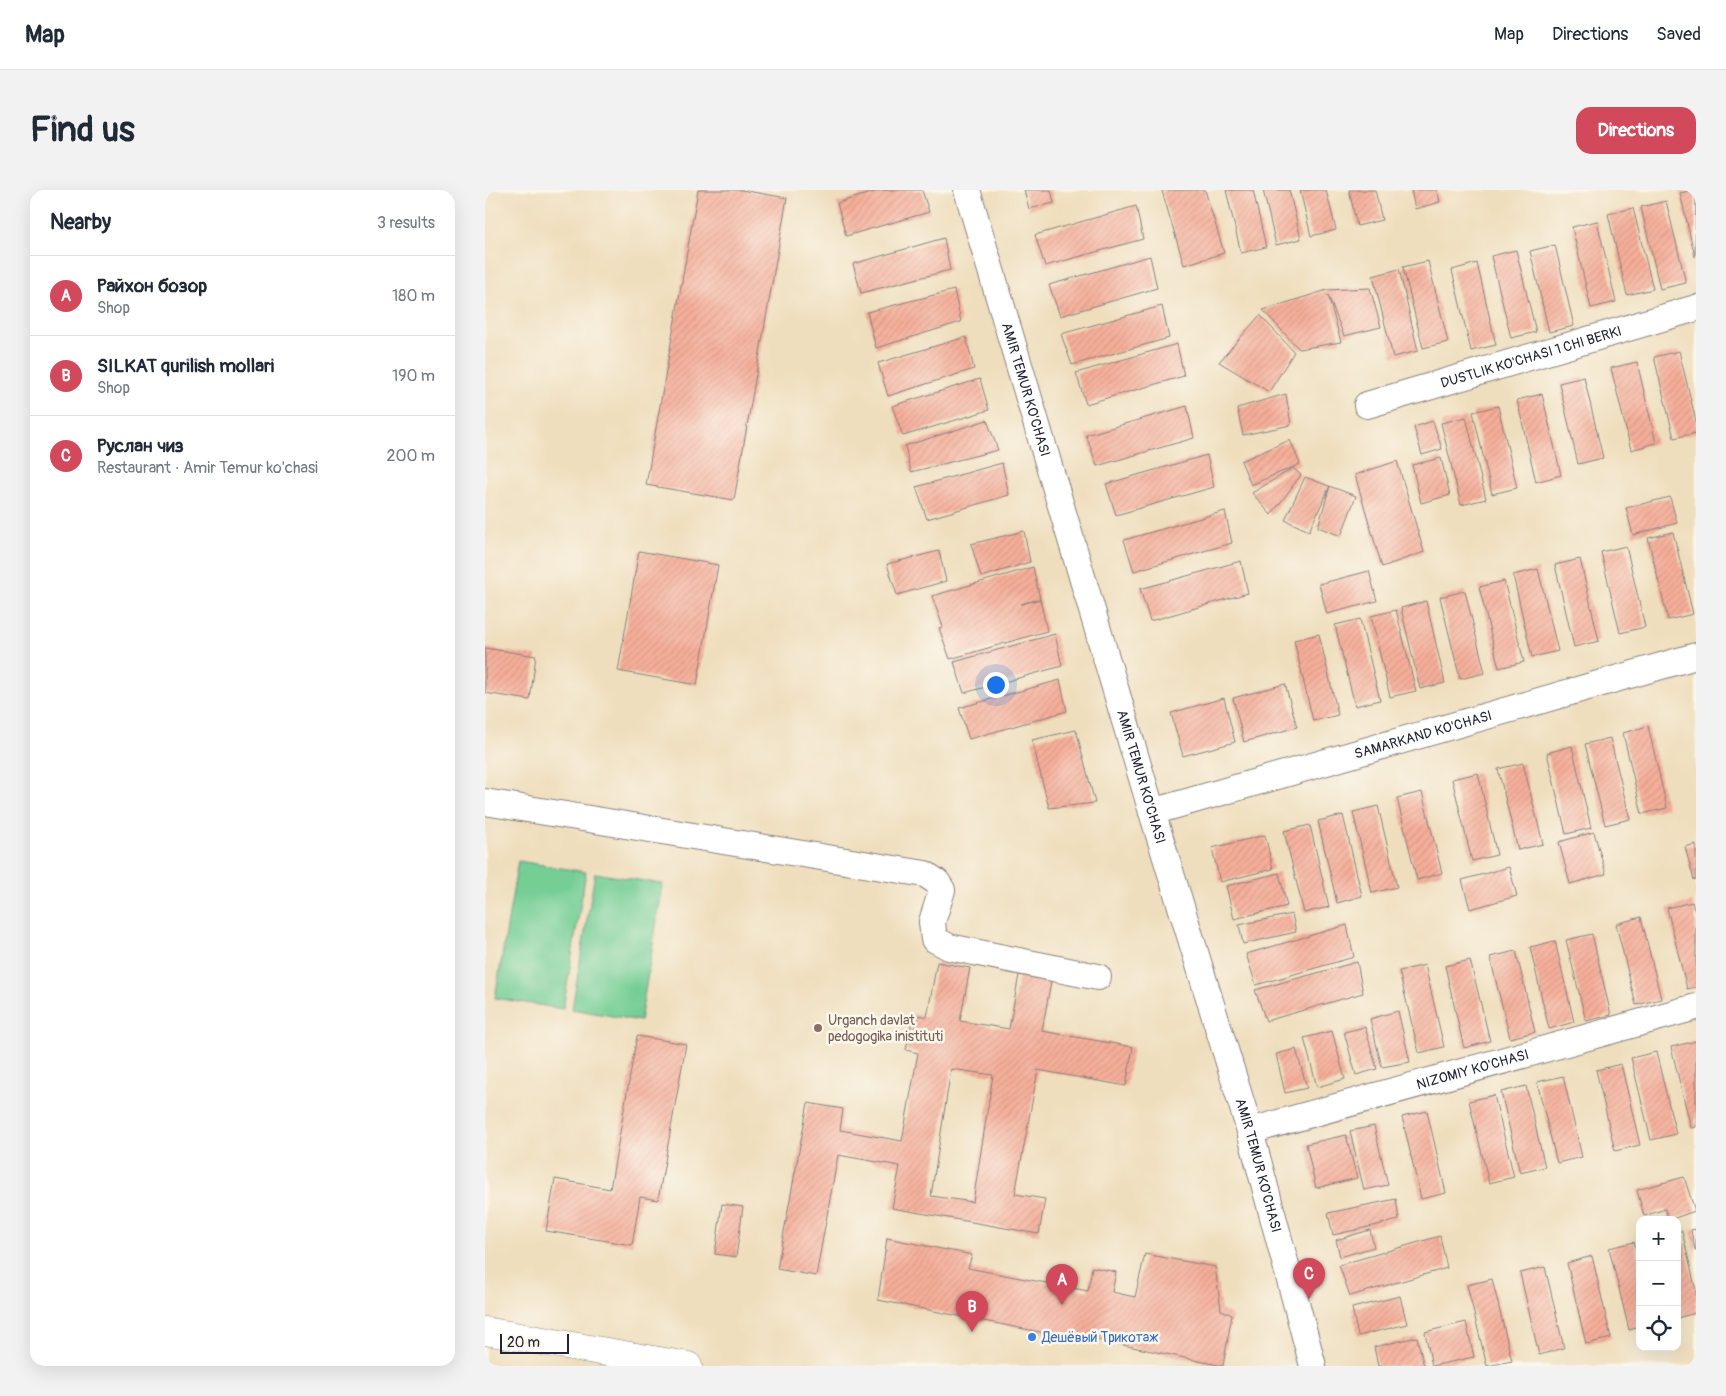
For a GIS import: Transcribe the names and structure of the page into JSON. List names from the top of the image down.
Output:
{
  "streets": {
    "street": [
      "DUSTLIK KO'CHASI 1 CHI BERKI",
      "AMIR TEMUR KO'CHASI",
      "SAMARKAND KO'CHASI",
      "NIZOMIY KO'CHASI"
    ]
  },
  "crossings": [
    ["AMIR TEMUR KO'CHASI", "SAMARKAND KO'CHASI"],
    ["AMIR TEMUR KO'CHASI", "NIZOMIY KO'CHASI"]
  ],
  "places": ["Urganch davlat pedogogika inistituti", "Дешёвый Трикотаж"],
  "scale_bar": "20 m",
  "page": {
    "header": "Map",
    "nav": ["Map", "Directions", "Saved"],
    "buttons": "Directions",
    "title": "Find us",
    "heading": ["Nearby", "3 results"],
    "list": [
      {
        "mark": "A",
        "name": "Райхон бозор",
        "note": "Shop",
        "value": "180 m"
      },
      {
        "mark": "B",
        "name": "SILKAT qurilish mollari",
        "note": "Shop",
        "value": "190 m"
      },
      {
        "mark": "C",
        "name": "Руслан чиз",
        "note": "Restaurant · Amir Temur ko'chasi",
        "value": "200 m"
      }
    ],
    "map_buttons": ["+", "−"],
    "pins": ["C", "A", "B"],
    "scale": "20 m"
  }
}
